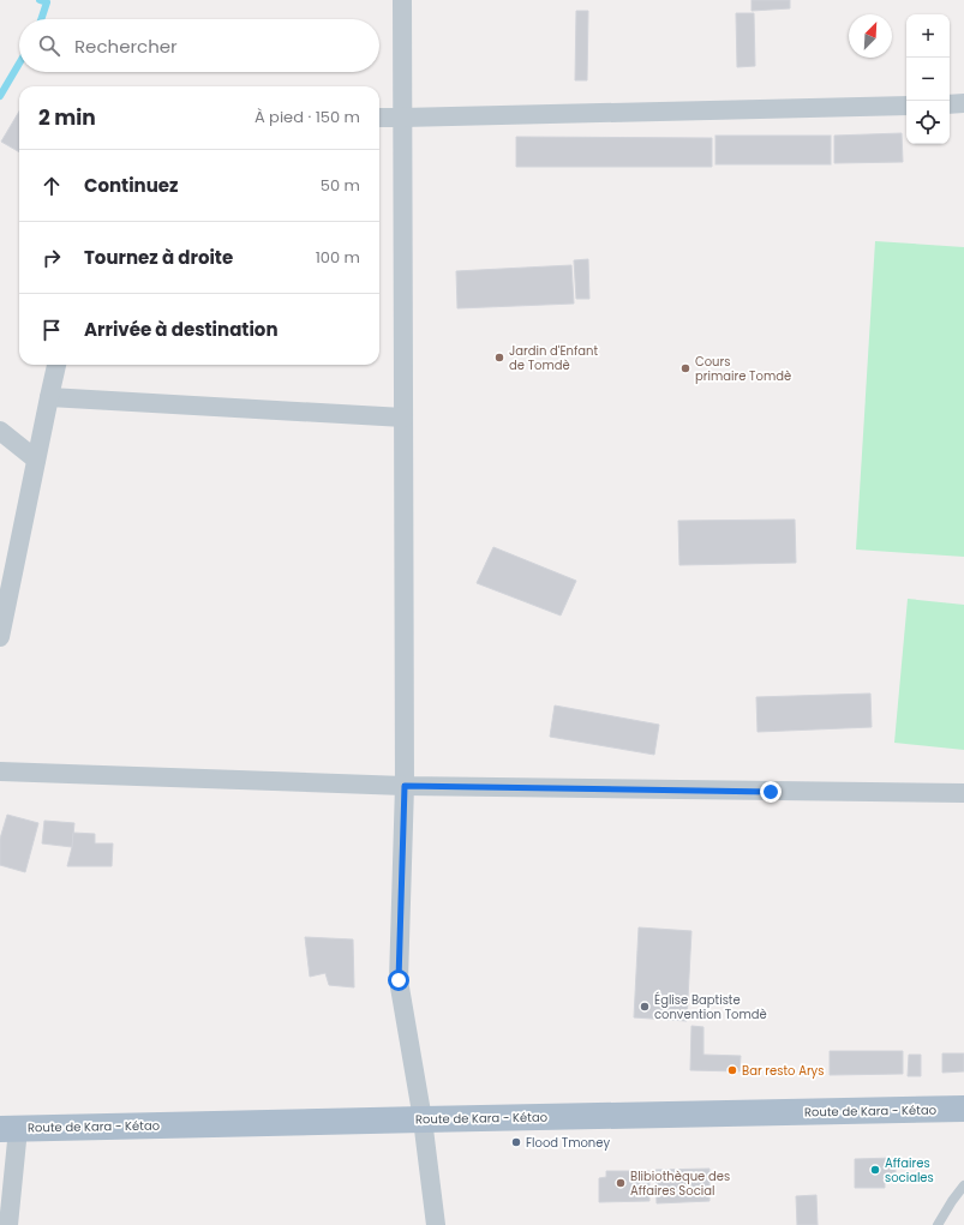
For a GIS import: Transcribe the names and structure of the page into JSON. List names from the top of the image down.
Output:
{
  "streets": {
    "main road": ["Route de Kara - Kétao"]
  },
  "places": [
    "Jardin d'Enfant de Tomdè",
    "Cours primaire Tomdè",
    "Église Baptiste convention Tomdè",
    "Bar resto Arys",
    "Flood Tmoney",
    "Affaires sociales",
    "Blibiothèque des Affaires Social"
  ],
  "north": "top right",
  "page": {
    "map_buttons": ["+", "−"],
    "search": "Rechercher",
    "heading": ["2 min", "À pied · 150 m"],
    "list": [
      ["Continuez", "50 m"],
      ["Tournez à droite", "100 m"],
      "Arrivée à destination"
    ]
  }
}
